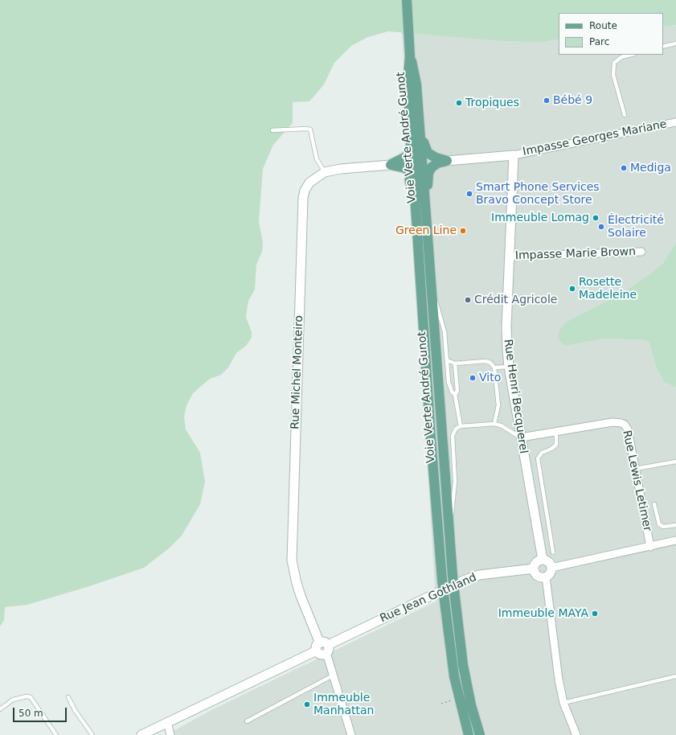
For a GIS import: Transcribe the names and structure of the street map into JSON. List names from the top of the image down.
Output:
{
  "streets": {
    "main road": ["Voie Verte André Gunot"],
    "street": [
      "Impasse Georges Mariane",
      "Impasse Marie Brown",
      "Rue Michel Monteiro",
      "Rue Henri Becquerel",
      "Rue Lewis Letimer",
      "Rue Jean Gothland"
    ]
  },
  "crossings": [
    ["Impasse Georges Mariane", "Rue Henri Becquerel"],
    ["Impasse Marie Brown", "Rue Henri Becquerel"],
    ["Rue Michel Monteiro", "Rue Jean Gothland"],
    ["Rue Henri Becquerel", "Rue Lewis Letimer"],
    ["Rue Henri Becquerel", "Rue Jean Gothland"]
  ],
  "places": [
    "Bébé 9",
    "Tropiques",
    "Mediga",
    "Smart Phone Services Bravo Concept Store",
    "Immeuble Lomag",
    "Électricité Solaire",
    "Green Line",
    "Rosette Madeleine",
    "Crédit Agricole",
    "Vito",
    "Immeuble MAYA",
    "Immeuble Manhattan"
  ],
  "legend": ["Route", "Parc"],
  "scale_bar": "50 m"
}
